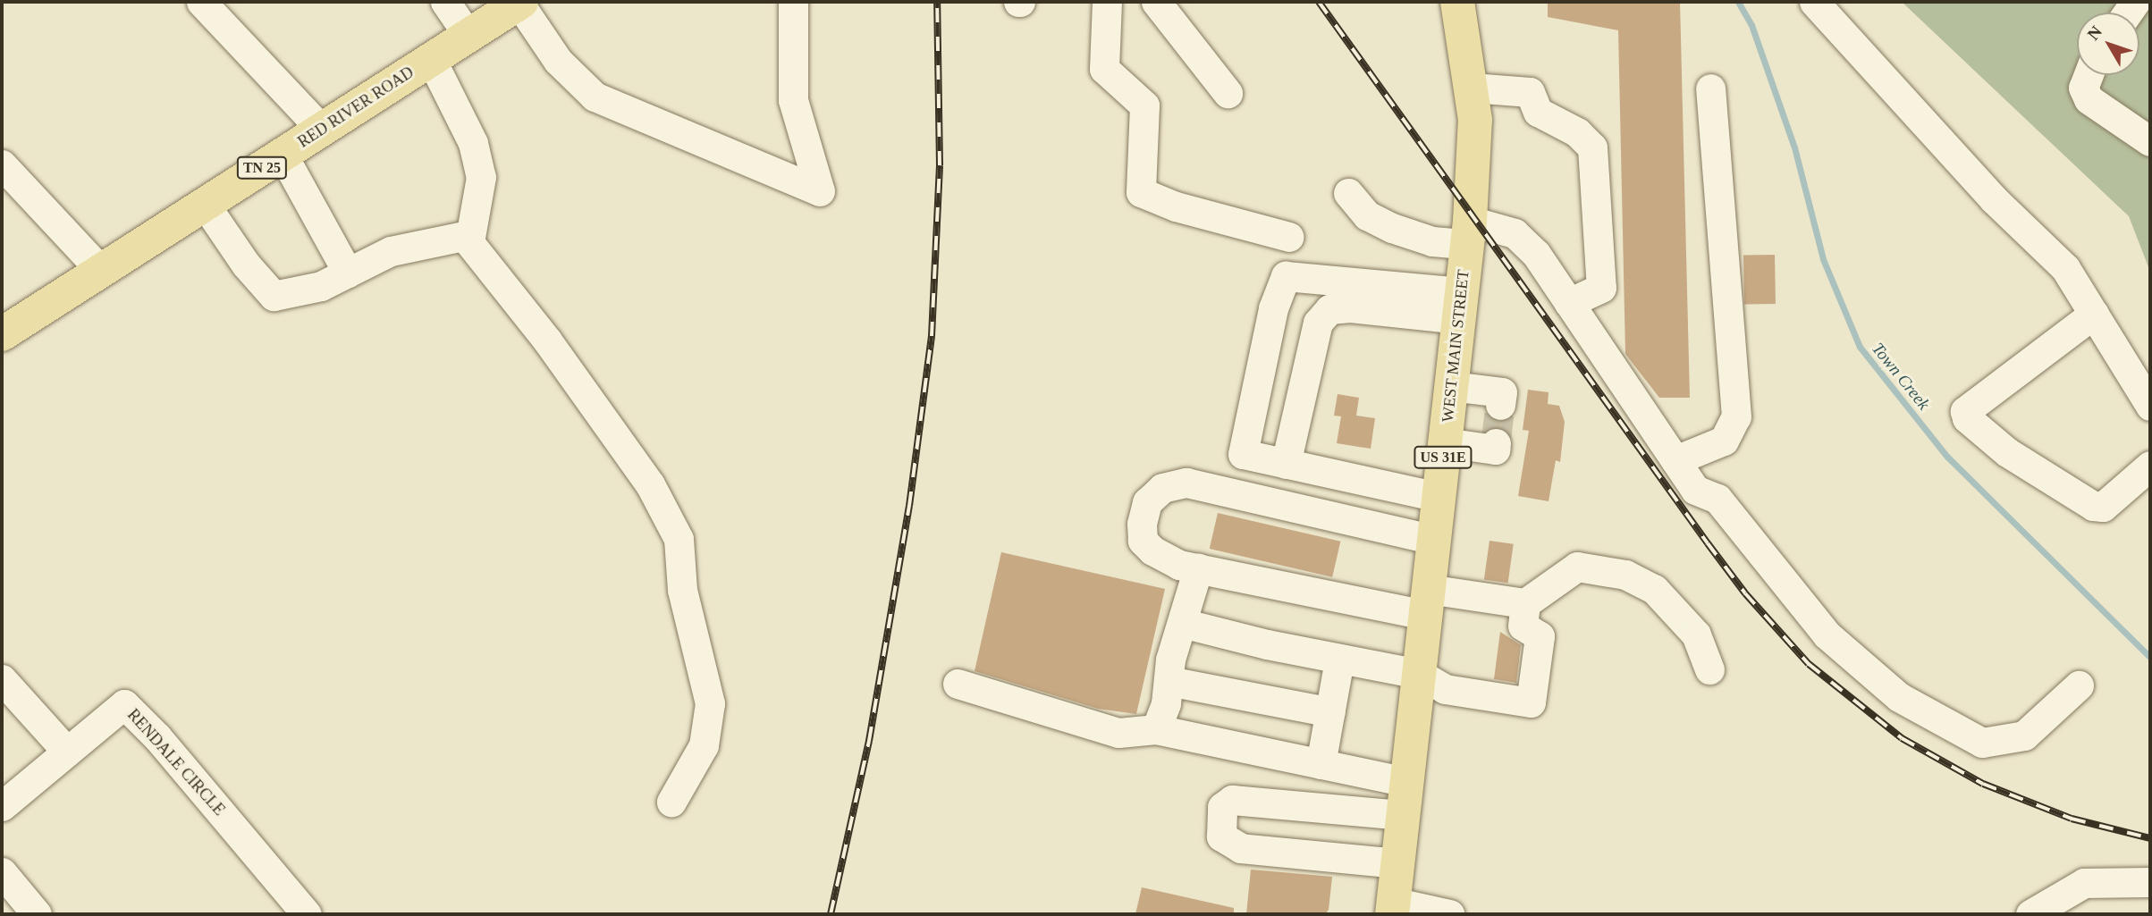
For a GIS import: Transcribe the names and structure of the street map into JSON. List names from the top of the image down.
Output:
{
  "streets": {
    "main road": [
      "RED RIVER ROAD",
      "TN 25",
      "WEST MAIN STREET",
      "US 31E"
    ],
    "street": ["RENDALE CIRCLE"]
  },
  "water": ["Town Creek"],
  "north": "top left"
}
